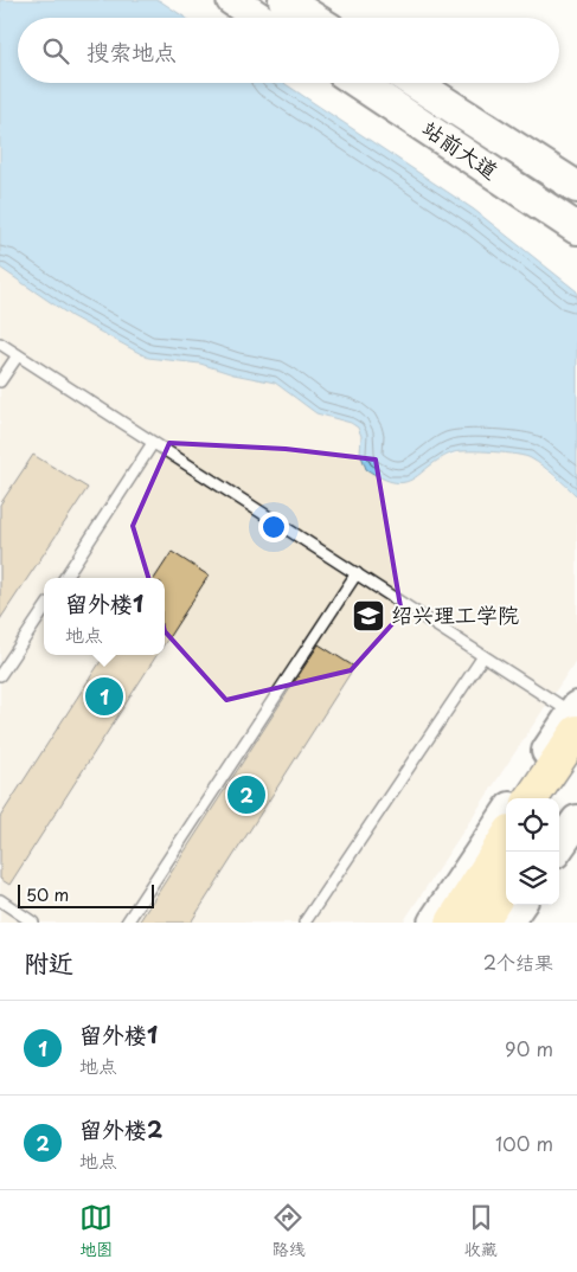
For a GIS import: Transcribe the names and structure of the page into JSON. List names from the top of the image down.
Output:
{
  "streets": {
    "main road": ["站前大道"]
  },
  "places": {
    "school or university": ["绍兴理工学院"]
  },
  "scale_bar": "50 m",
  "page": {
    "search": "搜索地点",
    "popup": ["留外楼1", "地点"],
    "pins": ["1", "2"],
    "scale": "50 m",
    "heading": ["附近", "2个结果"],
    "list": [
      {
        "mark": "1",
        "name": "留外楼1",
        "note": "地点",
        "value": "90 m"
      },
      {
        "mark": "2",
        "name": "留外楼2",
        "note": "地点",
        "value": "100 m"
      }
    ],
    "nav": ["地图", "路线", "收藏"]
  }
}
